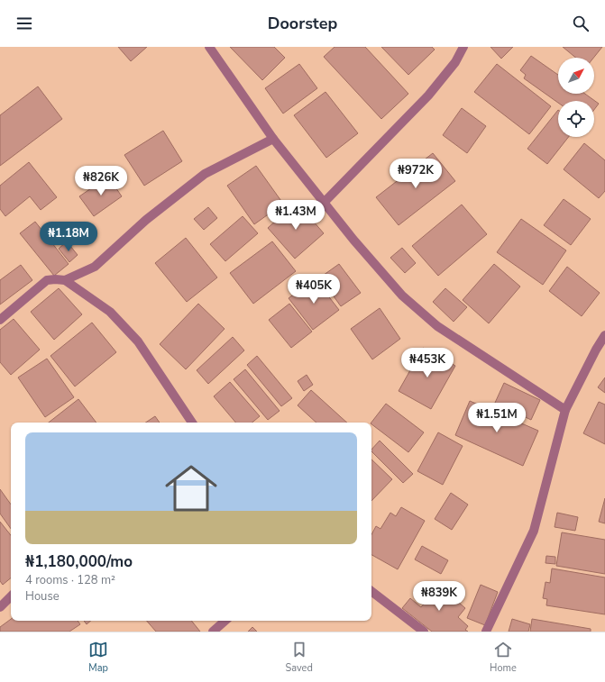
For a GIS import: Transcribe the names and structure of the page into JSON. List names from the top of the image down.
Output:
{
  "north": "top right",
  "page": {
    "header": "Doorstep",
    "price": [
      "₦972K",
      "₦826K",
      "₦1.43M",
      "₦1.18M",
      "₦405K",
      "₦453K",
      "₦1.51M",
      "₦839K"
    ],
    "list": [
      {
        "name": "₦1,180,000/mo",
        "note": "4 rooms · 128 m² · House"
      }
    ],
    "tabs": ["Map", "Saved", "Home"]
  }
}
